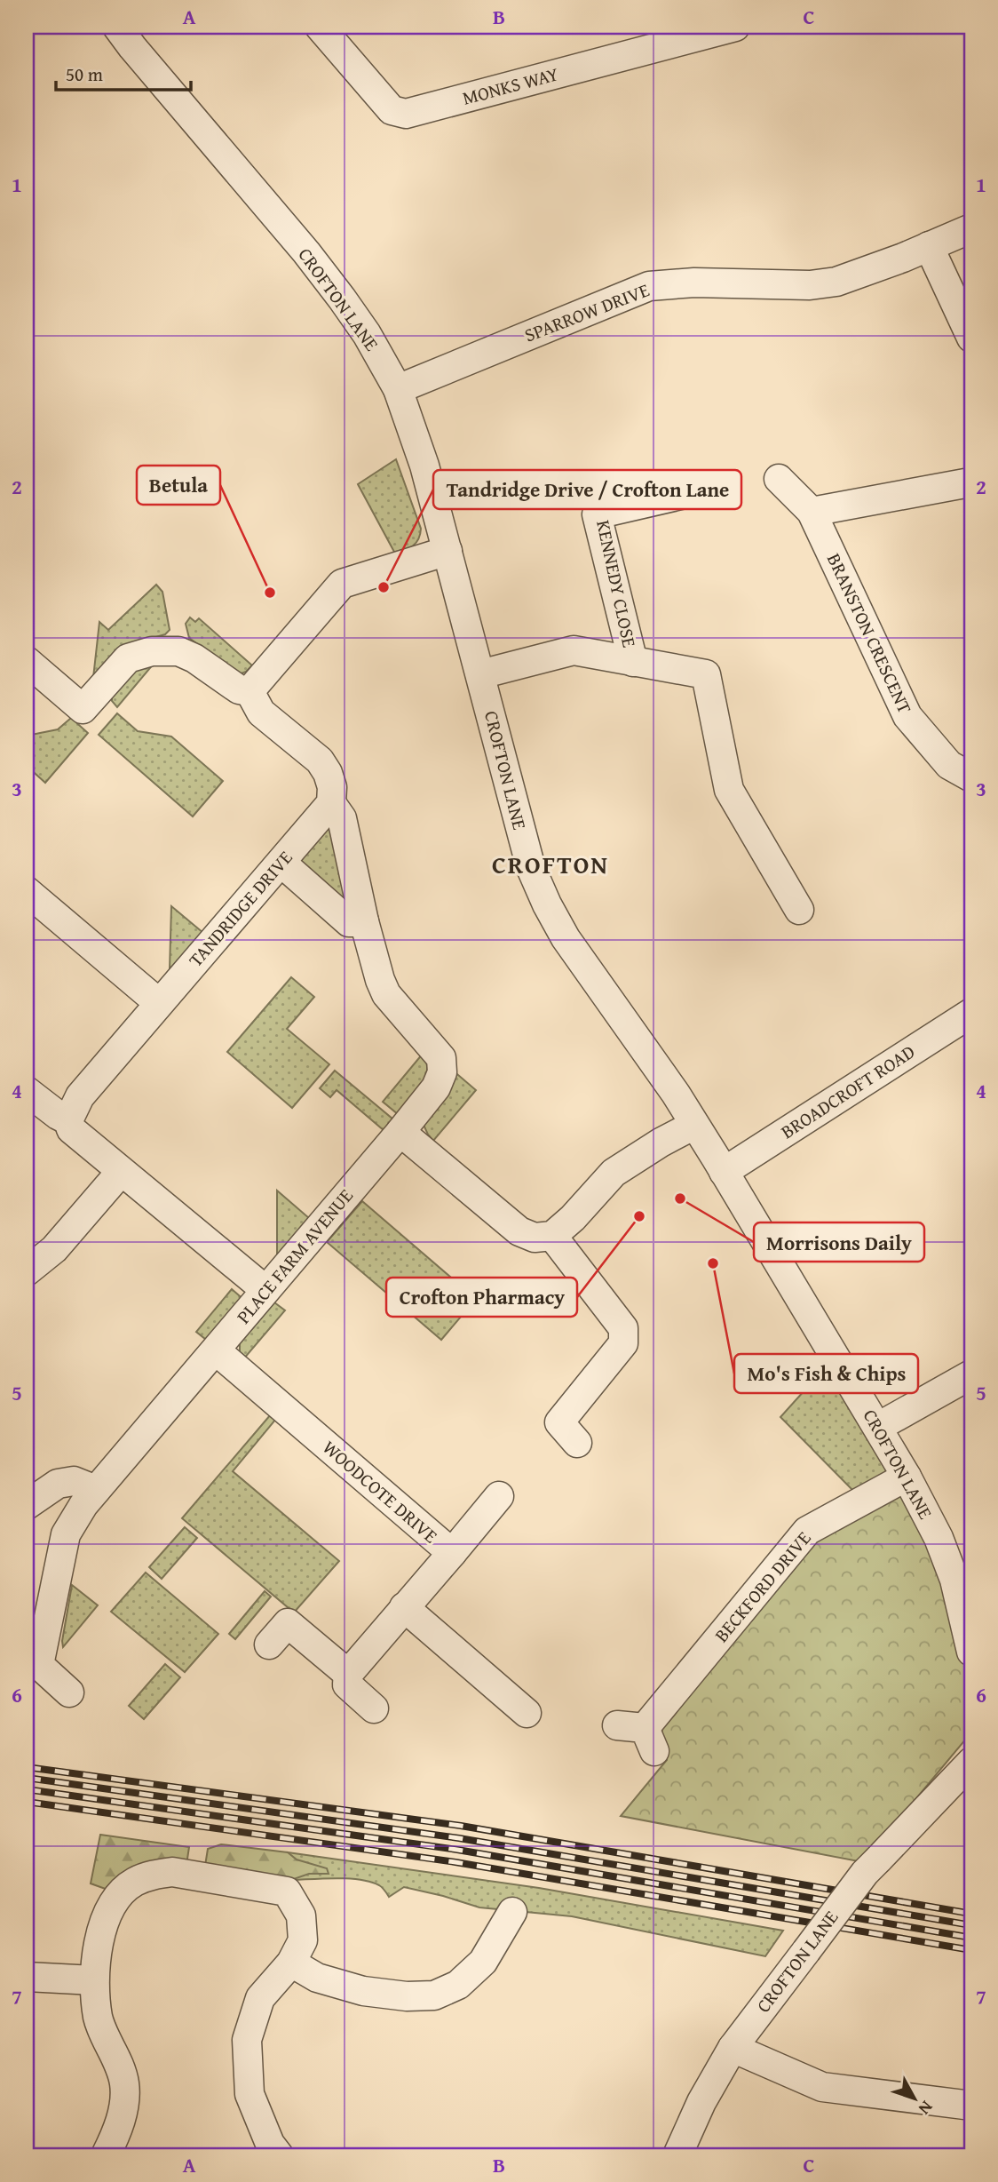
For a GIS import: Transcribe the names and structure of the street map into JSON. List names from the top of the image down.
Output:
{
  "streets": {
    "street": [
      "MONKS WAY",
      "CROFTON LANE",
      "SPARROW DRIVE",
      "KENNEDY CLOSE",
      "BRANSTON CRESCENT",
      "TANDRIDGE DRIVE",
      "BROADCROFT ROAD",
      "PLACE FARM AVENUE",
      "WOODCOTE DRIVE",
      "BECKFORD DRIVE"
    ]
  },
  "crossings": [
    ["CROFTON LANE", "SPARROW DRIVE"],
    ["CROFTON LANE", "KENNEDY CLOSE"],
    ["CROFTON LANE", "BROADCROFT ROAD"],
    ["CROFTON LANE", "BECKFORD DRIVE"],
    ["PLACE FARM AVENUE", "WOODCOTE DRIVE"]
  ],
  "districts": ["CROFTON"],
  "places": [
    "Tandridge Drive / Crofton Lane",
    "Betula",
    "Morrisons Daily",
    "Crofton Pharmacy",
    "Mo's Fish & Chips"
  ],
  "scale_bar": "50 m",
  "north": "bottom right",
  "grid": {
    "columns": ["A", "B", "C"],
    "rows": [
      "1",
      "2",
      "3",
      "4",
      "5",
      "6",
      "7"
    ]
  }
}
